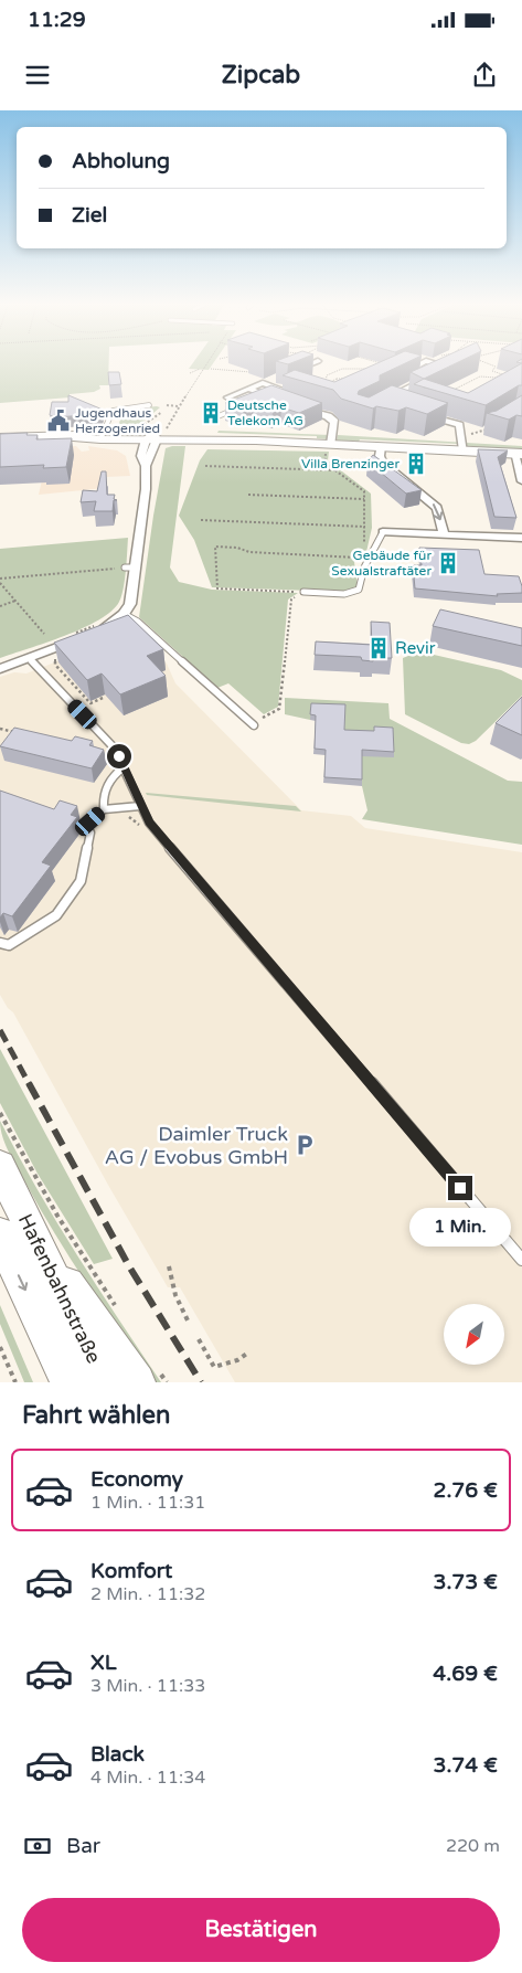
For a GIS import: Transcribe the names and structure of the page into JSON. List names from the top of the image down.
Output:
{
  "streets": {
    "street": ["Hafenbahnstraße"]
  },
  "places": {
    "building": [
      "Deutsche Telekom AG",
      "Villa Brenzinger",
      "Gebäude für Sexualstraftäter",
      "Revir"
    ],
    "public building": ["Jugendhaus Herzogenried"],
    "parking": ["Daimler Truck AG / Evobus GmbH"]
  },
  "north": "bottom left",
  "page": {
    "status": "11:29",
    "header": "Zipcab",
    "banner": ["Abholung", "Ziel"],
    "bubble": "1 Min.",
    "heading": "Fahrt wählen",
    "list": [
      {
        "name": "Economy",
        "note": "1 Min. · 11:31",
        "value": "2.76 €"
      },
      {
        "name": "Komfort",
        "note": "2 Min. · 11:32",
        "value": "3.73 €"
      },
      {
        "name": "XL",
        "note": "3 Min. · 11:33",
        "value": "4.69 €"
      },
      {
        "name": "Black",
        "note": "4 Min. · 11:34",
        "value": "3.74 €"
      }
    ],
    "pay": ["Bar", "220 m"],
    "buttons": "Bestätigen"
  }
}
